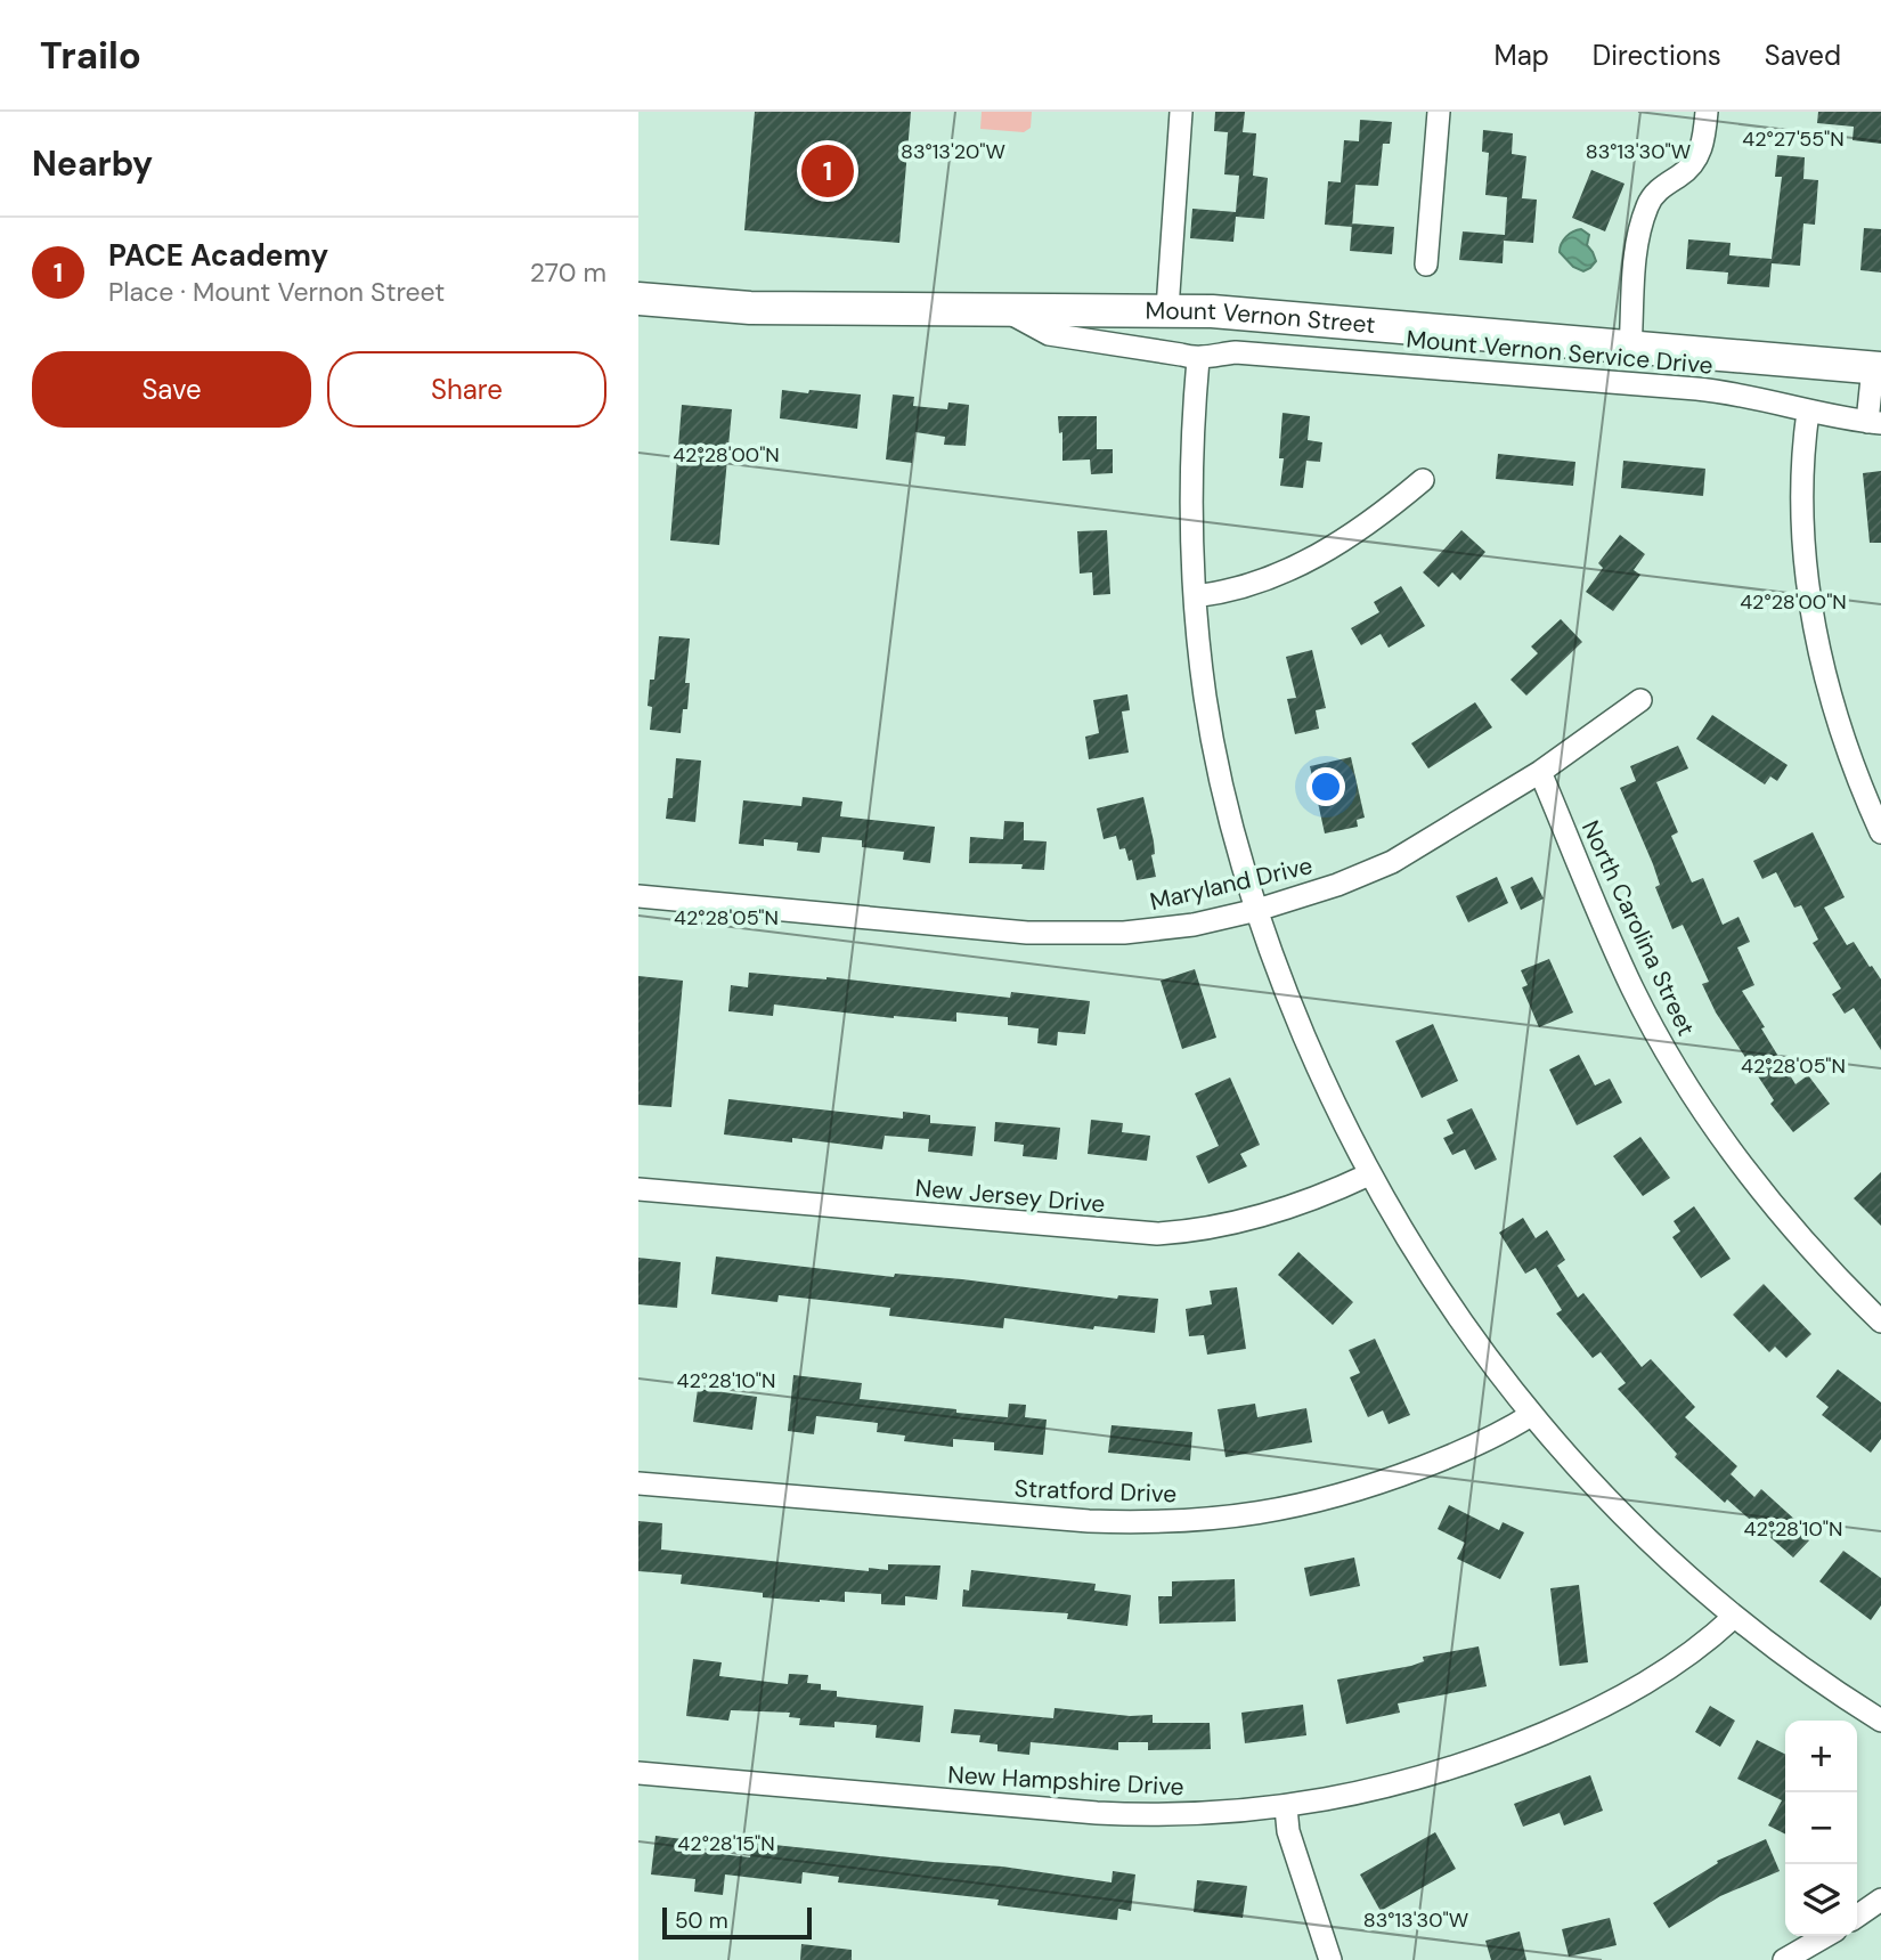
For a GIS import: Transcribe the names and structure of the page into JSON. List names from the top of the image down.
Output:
{
  "streets": {
    "street": [
      "Mount Vernon Street",
      "Mount Vernon Service Drive",
      "Maryland Drive",
      "North Carolina Street",
      "New Jersey Drive",
      "Stratford Drive",
      "New Hampshire Drive"
    ]
  },
  "crossings": [
    ["Mount Vernon Street", "Mount Vernon Service Drive"],
    ["Maryland Drive", "North Carolina Street"]
  ],
  "scale_bar": "50 m",
  "page": {
    "header": "Trailo",
    "nav": ["Map", "Directions", "Saved"],
    "heading": "Nearby",
    "pins": "1",
    "list": [
      {
        "mark": "1",
        "name": "PACE Academy",
        "note": "Place · Mount Vernon Street",
        "value": "270 m"
      }
    ],
    "buttons": ["Save", "Share"],
    "map_buttons": ["+", "−"],
    "scale": "50 m"
  },
  "coordinates": [
    "42°27'55\"N",
    "83°13'20\"W",
    "83°13'30\"W",
    "42°28'00\"N",
    "42°28'05\"N",
    "42°28'10\"N",
    "42°28'15\"N"
  ]
}
